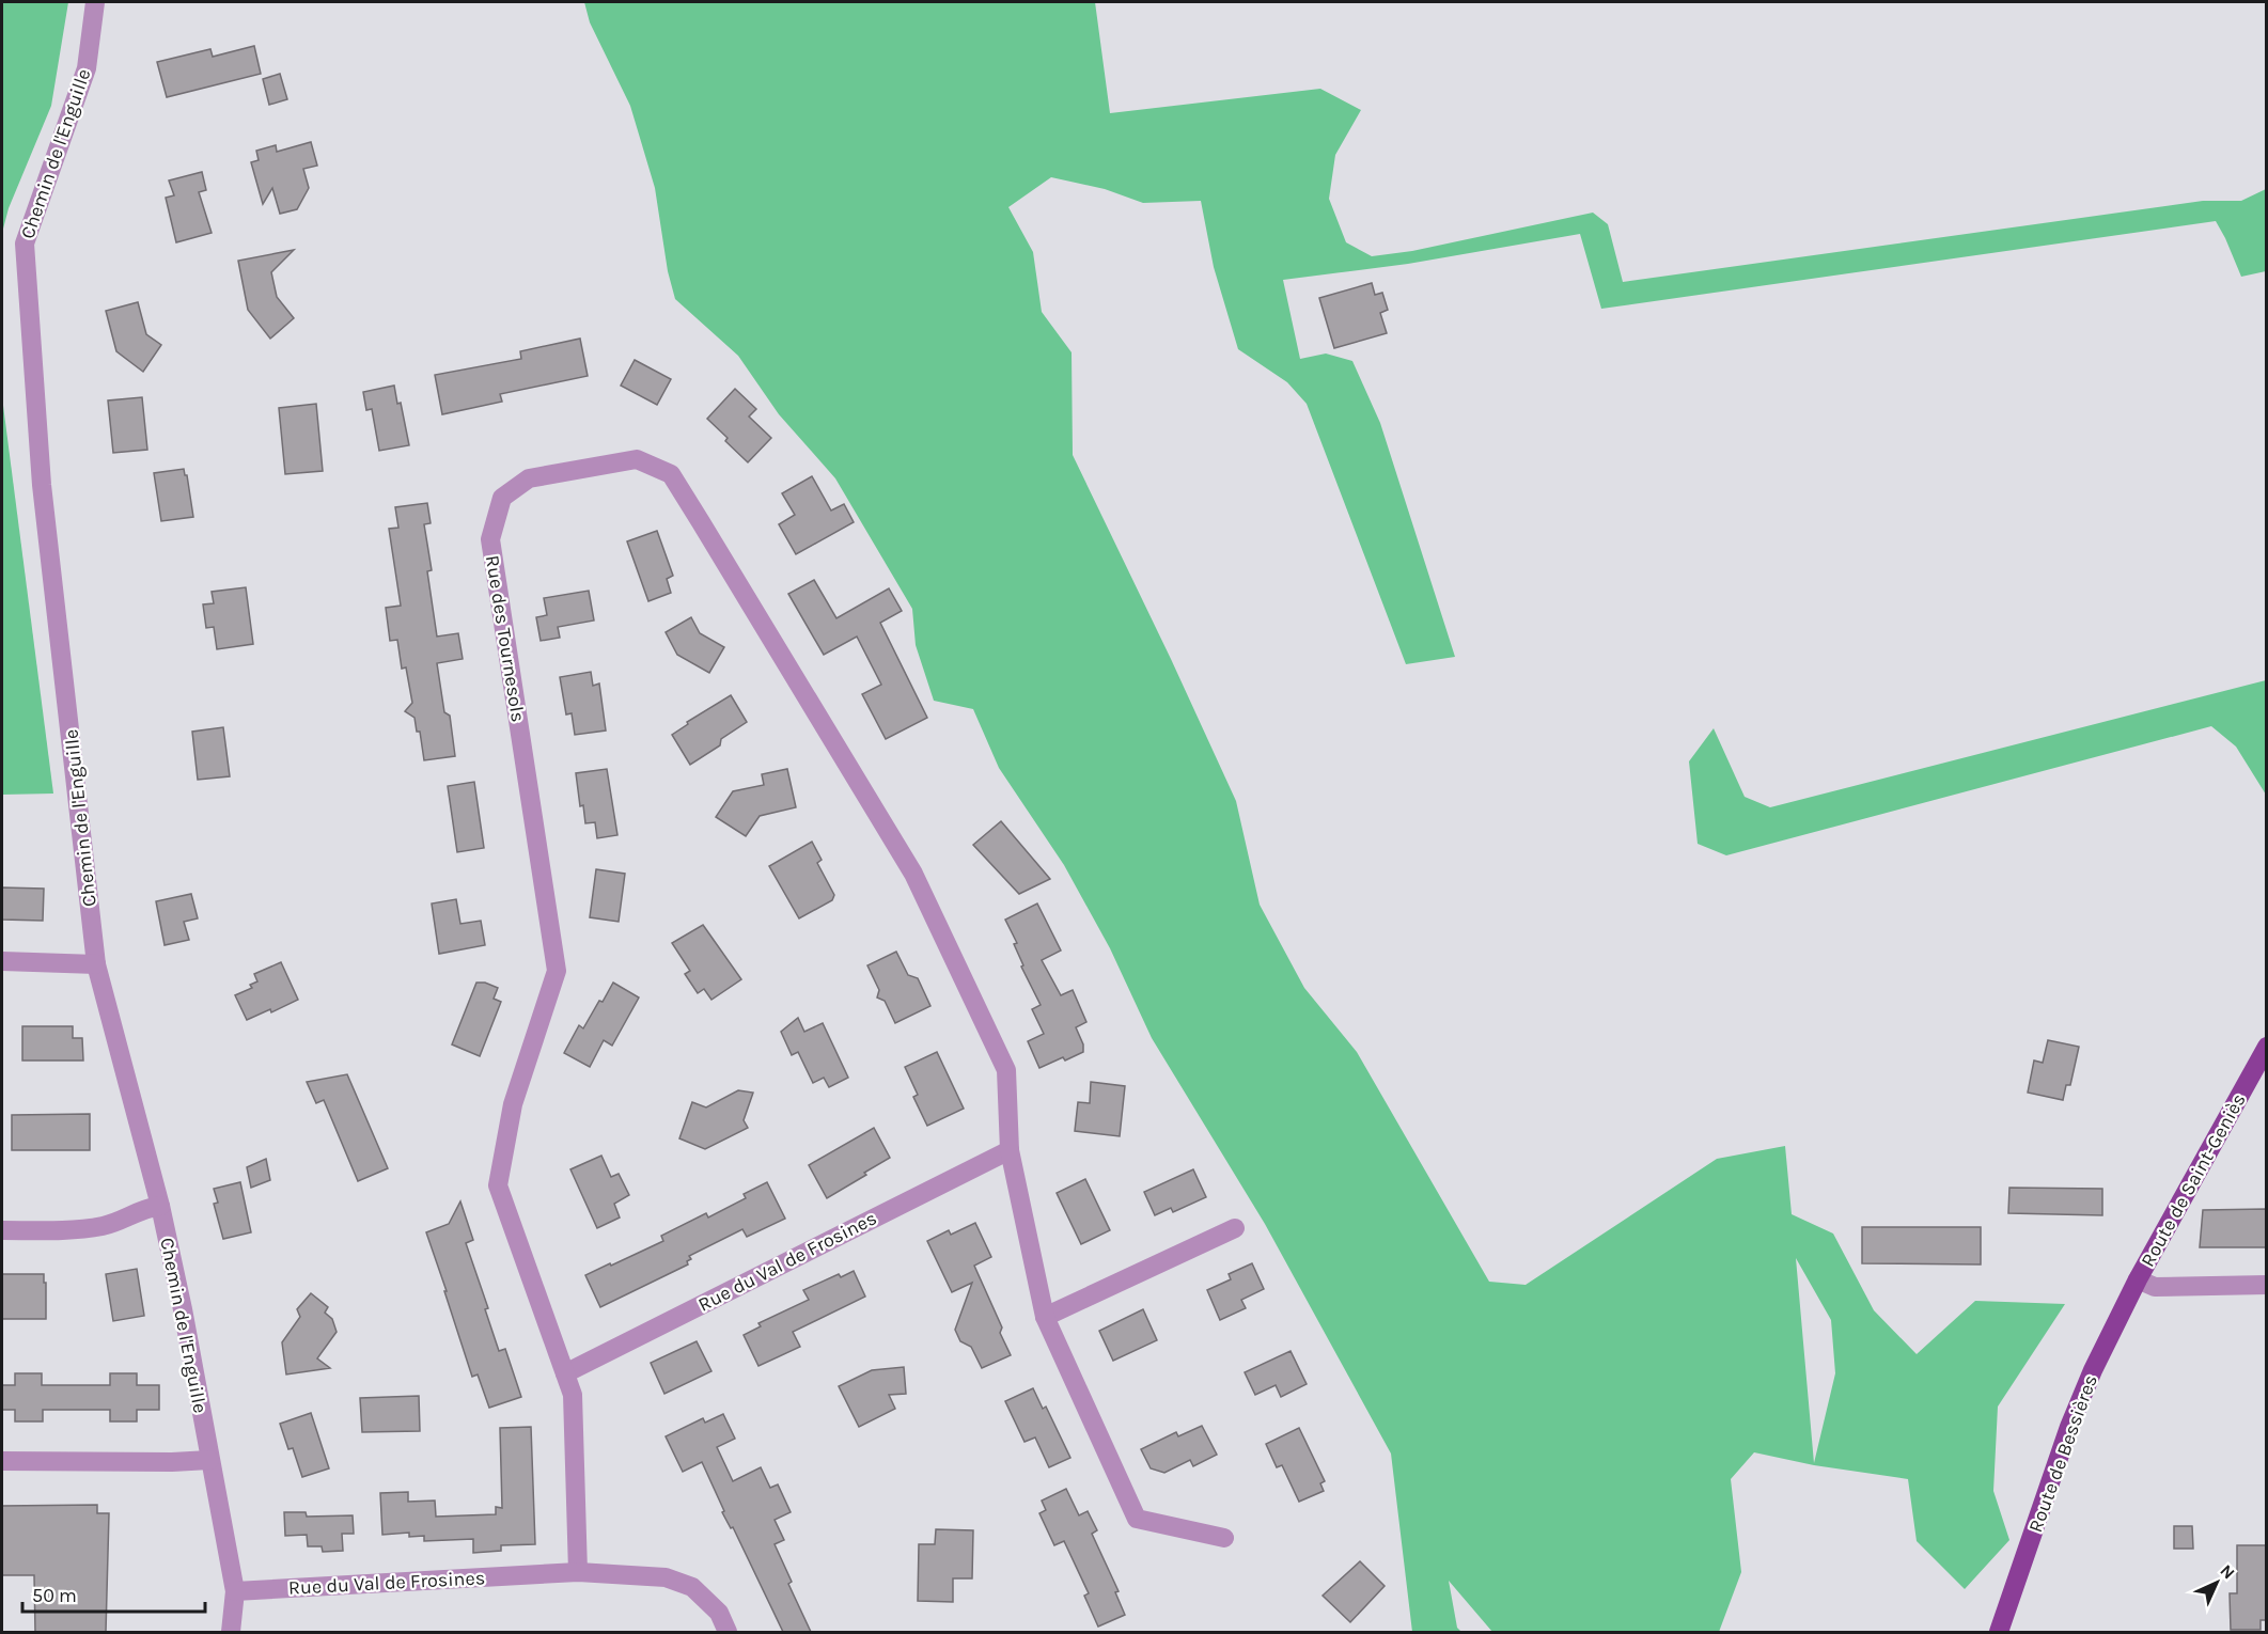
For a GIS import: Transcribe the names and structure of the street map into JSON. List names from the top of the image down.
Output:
{
  "streets": {
    "main road": ["Route de Saint-Geniès", "Route de Bessières"],
    "street": ["Chemin de l'Enguille", "Rue des Tournesols", "Rue du Val de Frosines"]
  },
  "crossings": [
    ["Chemin de l'Enguille", "Rue du Val de Frosines"],
    ["Rue des Tournesols", "Rue du Val de Frosines"],
    ["Route de Saint-Geniès", "Route de Bessières"]
  ],
  "scale_bar": "50 m",
  "north": "top right"
}
